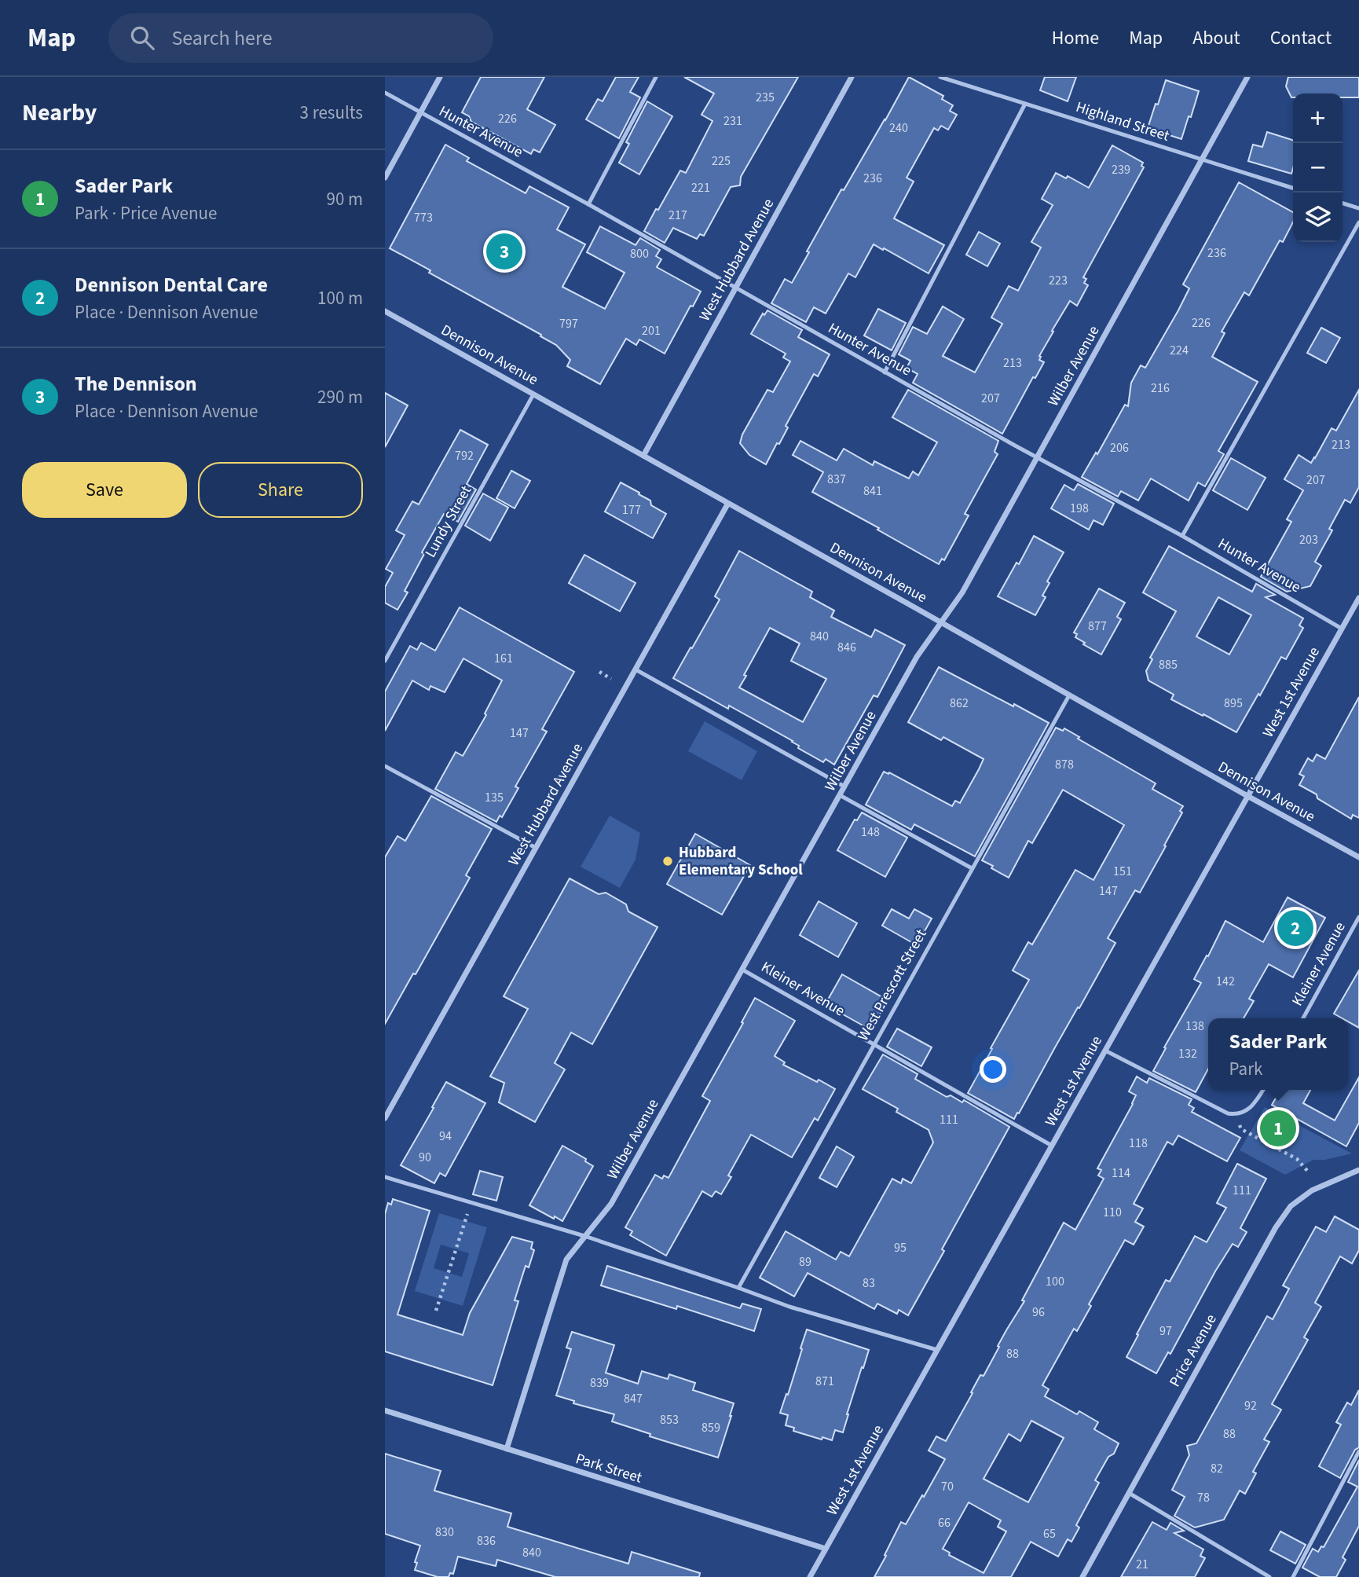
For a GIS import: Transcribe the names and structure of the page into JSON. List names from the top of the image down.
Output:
{
  "streets": {
    "street": [
      "West Hubbard Avenue",
      "Dennison Avenue",
      "Wilber Avenue",
      "West 1st Avenue",
      "Price Avenue",
      "Park Street"
    ],
    "lane": [
      "Highland Street",
      "Hunter Avenue",
      "Lundy Street",
      "Kleiner Avenue",
      "West Prescott Street"
    ]
  },
  "crossings": [
    ["Highland Street", "Wilber Avenue"],
    ["Hunter Avenue", "West Hubbard Avenue"],
    ["Hunter Avenue", "Wilber Avenue"],
    ["Hunter Avenue", "West 1st Avenue"],
    ["West Hubbard Avenue", "Dennison Avenue"],
    ["Dennison Avenue", "Wilber Avenue"],
    ["Dennison Avenue", "Lundy Street"],
    ["Dennison Avenue", "West 1st Avenue"],
    ["Dennison Avenue", "West Prescott Street"],
    ["Wilber Avenue", "Kleiner Avenue"],
    ["Wilber Avenue", "Park Street"],
    ["West 1st Avenue", "Kleiner Avenue"],
    ["West 1st Avenue", "Park Street"],
    ["Kleiner Avenue", "West Prescott Street"]
  ],
  "places": ["Hubbard Elementary School"],
  "house_numbers": [
    "235",
    "226",
    "231",
    "240",
    "225",
    "239",
    "236",
    "221",
    "217",
    "773",
    "236",
    "800",
    "223",
    "226",
    "797",
    "201",
    "224",
    "213",
    "216",
    "207",
    "213",
    "206",
    "792",
    "837",
    "207",
    "841",
    "198",
    "177",
    "203",
    "877",
    "840",
    "846",
    "161",
    "885",
    "862",
    "895",
    "147",
    "878",
    "135",
    "148",
    "151",
    "147",
    "142",
    "138",
    "132",
    "111",
    "94",
    "118",
    "90",
    "114",
    "111",
    "110",
    "95",
    "89",
    "100",
    "83",
    "96",
    "97",
    "88",
    "871",
    "839",
    "847",
    "92",
    "853",
    "859",
    "88",
    "82",
    "70",
    "78",
    "66",
    "830",
    "65",
    "836",
    "840",
    "21"
  ],
  "page": {
    "header": "Map",
    "search": "Search here",
    "nav": [
      "Home",
      "Map",
      "About",
      "Contact"
    ],
    "heading": ["Nearby", "3 results"],
    "map_buttons": ["+", "−"],
    "list": [
      {
        "mark": "1",
        "name": "Sader Park",
        "note": "Park · Price Avenue",
        "value": "90 m"
      },
      {
        "mark": "2",
        "name": "Dennison Dental Care",
        "note": "Place · Dennison Avenue",
        "value": "100 m"
      },
      {
        "mark": "3",
        "name": "The Dennison",
        "note": "Place · Dennison Avenue",
        "value": "290 m"
      }
    ],
    "pins": ["3", "2", "1"],
    "buttons": ["Save", "Share"],
    "popup": ["Sader Park", "Park"]
  }
}
